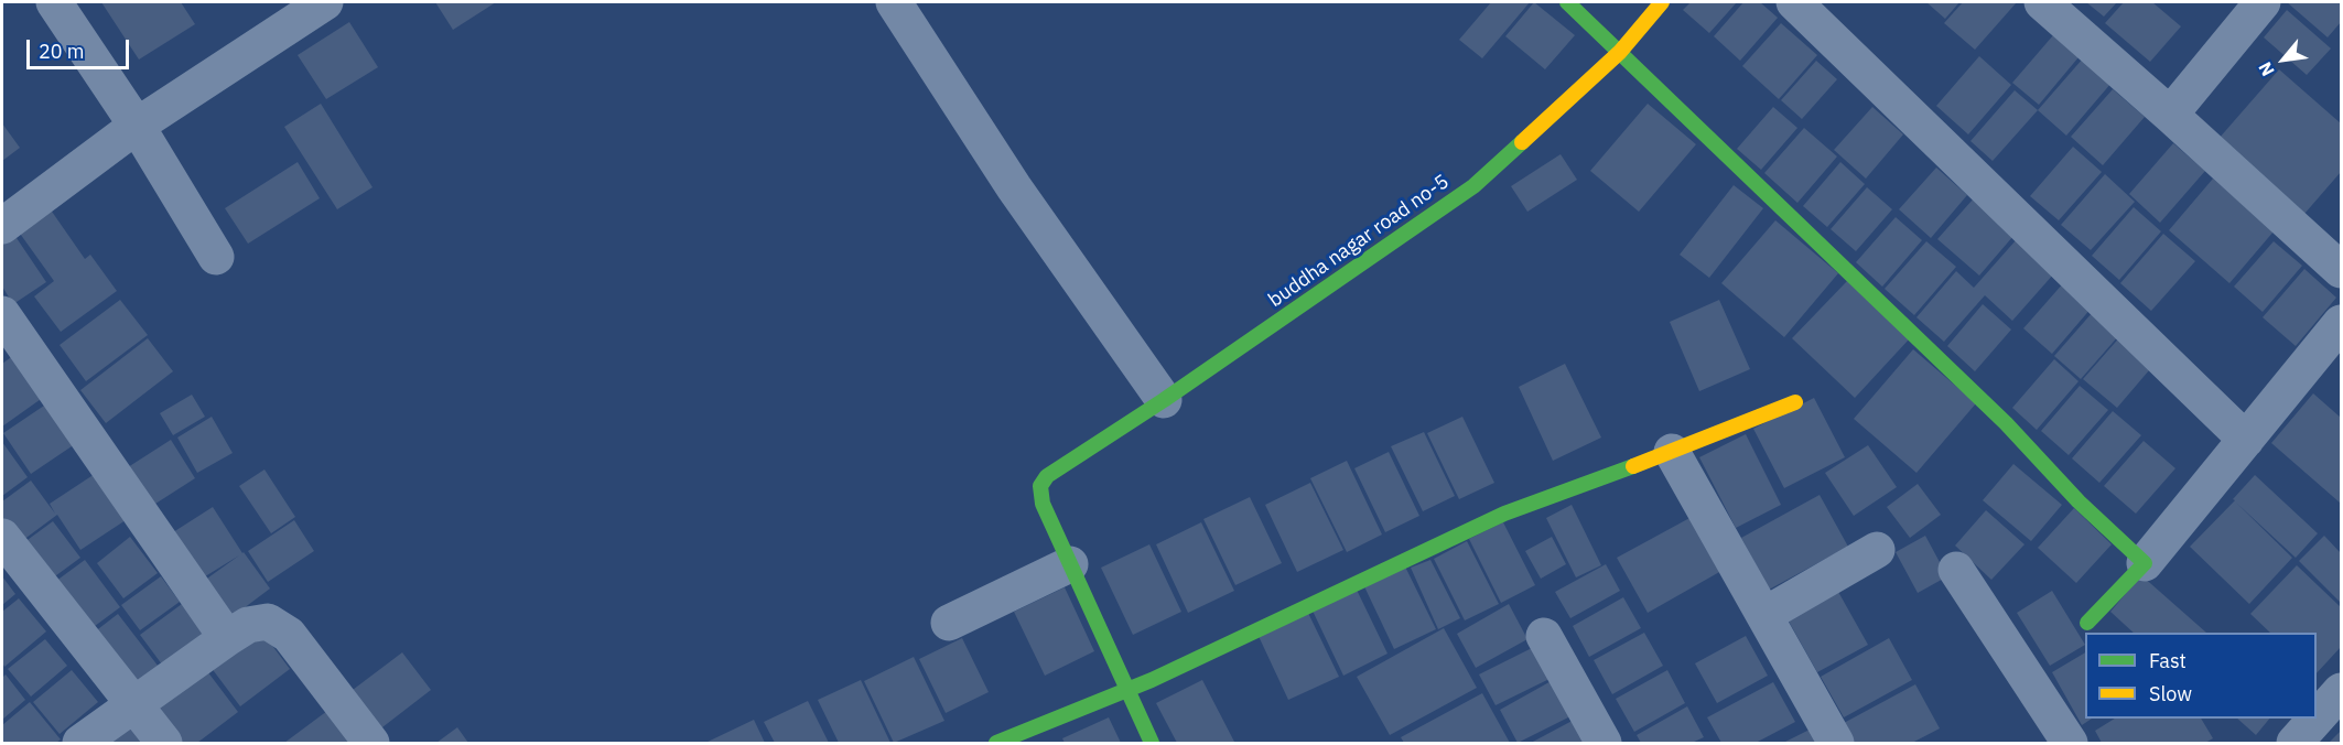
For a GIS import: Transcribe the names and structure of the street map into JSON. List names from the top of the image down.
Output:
{
  "streets": {
    "street": ["buddha nagar road no-5"]
  },
  "legend": ["Fast", "Slow"],
  "scale_bar": "20 m",
  "north": "bottom left"
}
